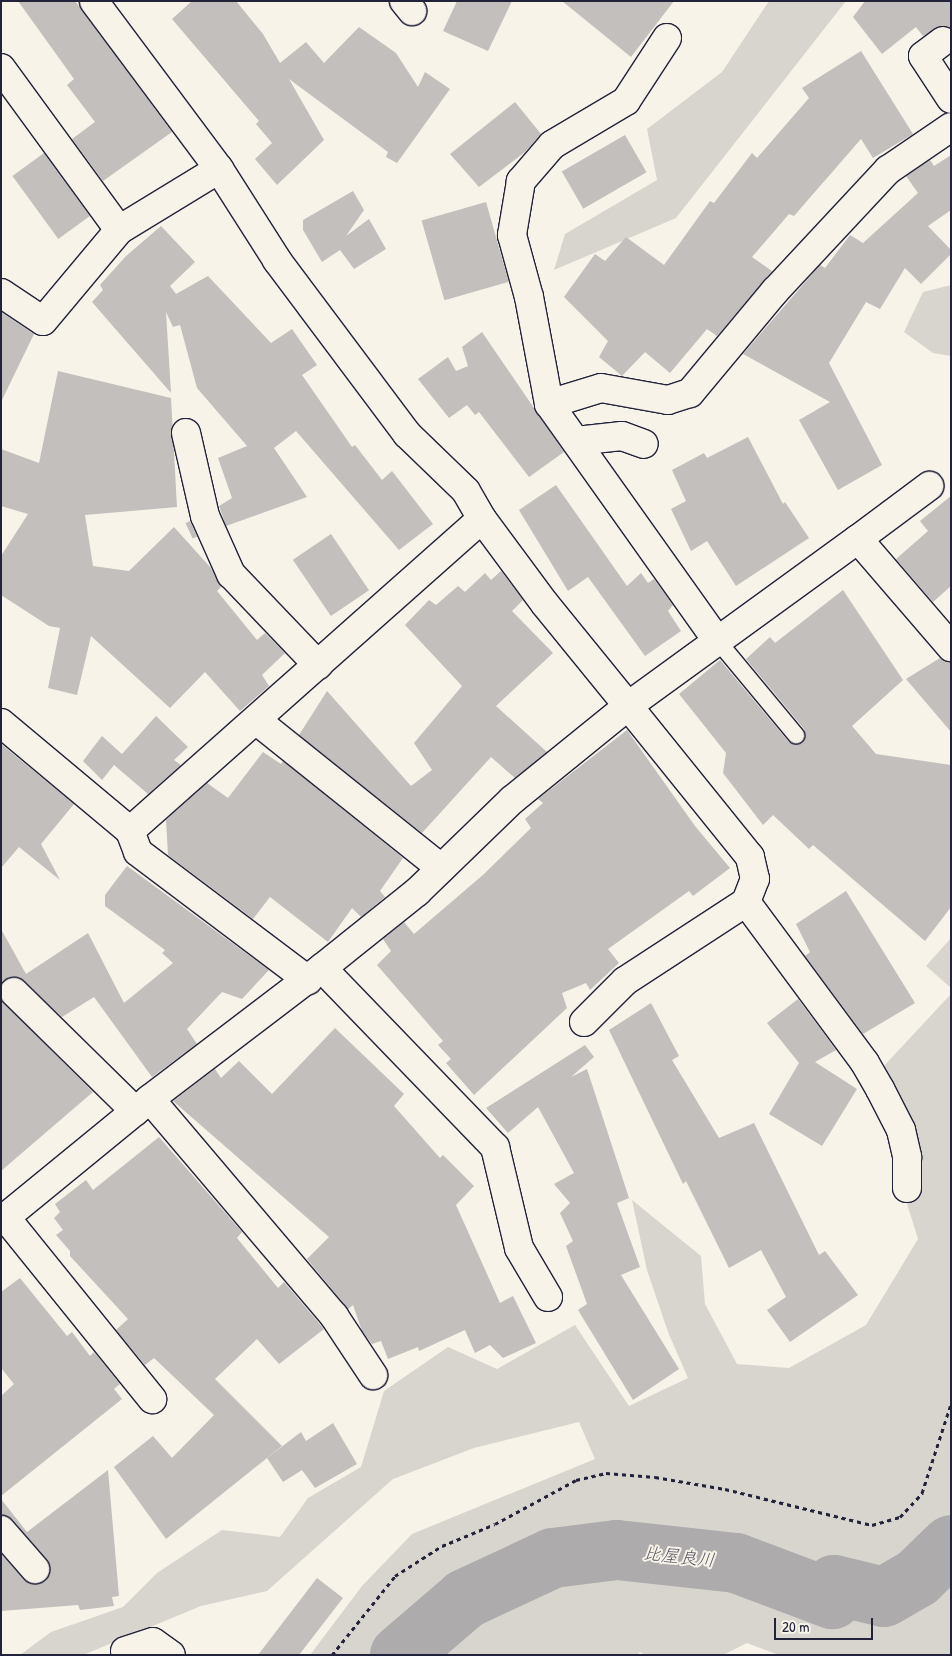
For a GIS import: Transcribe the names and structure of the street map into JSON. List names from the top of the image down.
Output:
{
  "water": ["比屋良川"],
  "scale_bar": "20 m"
}
